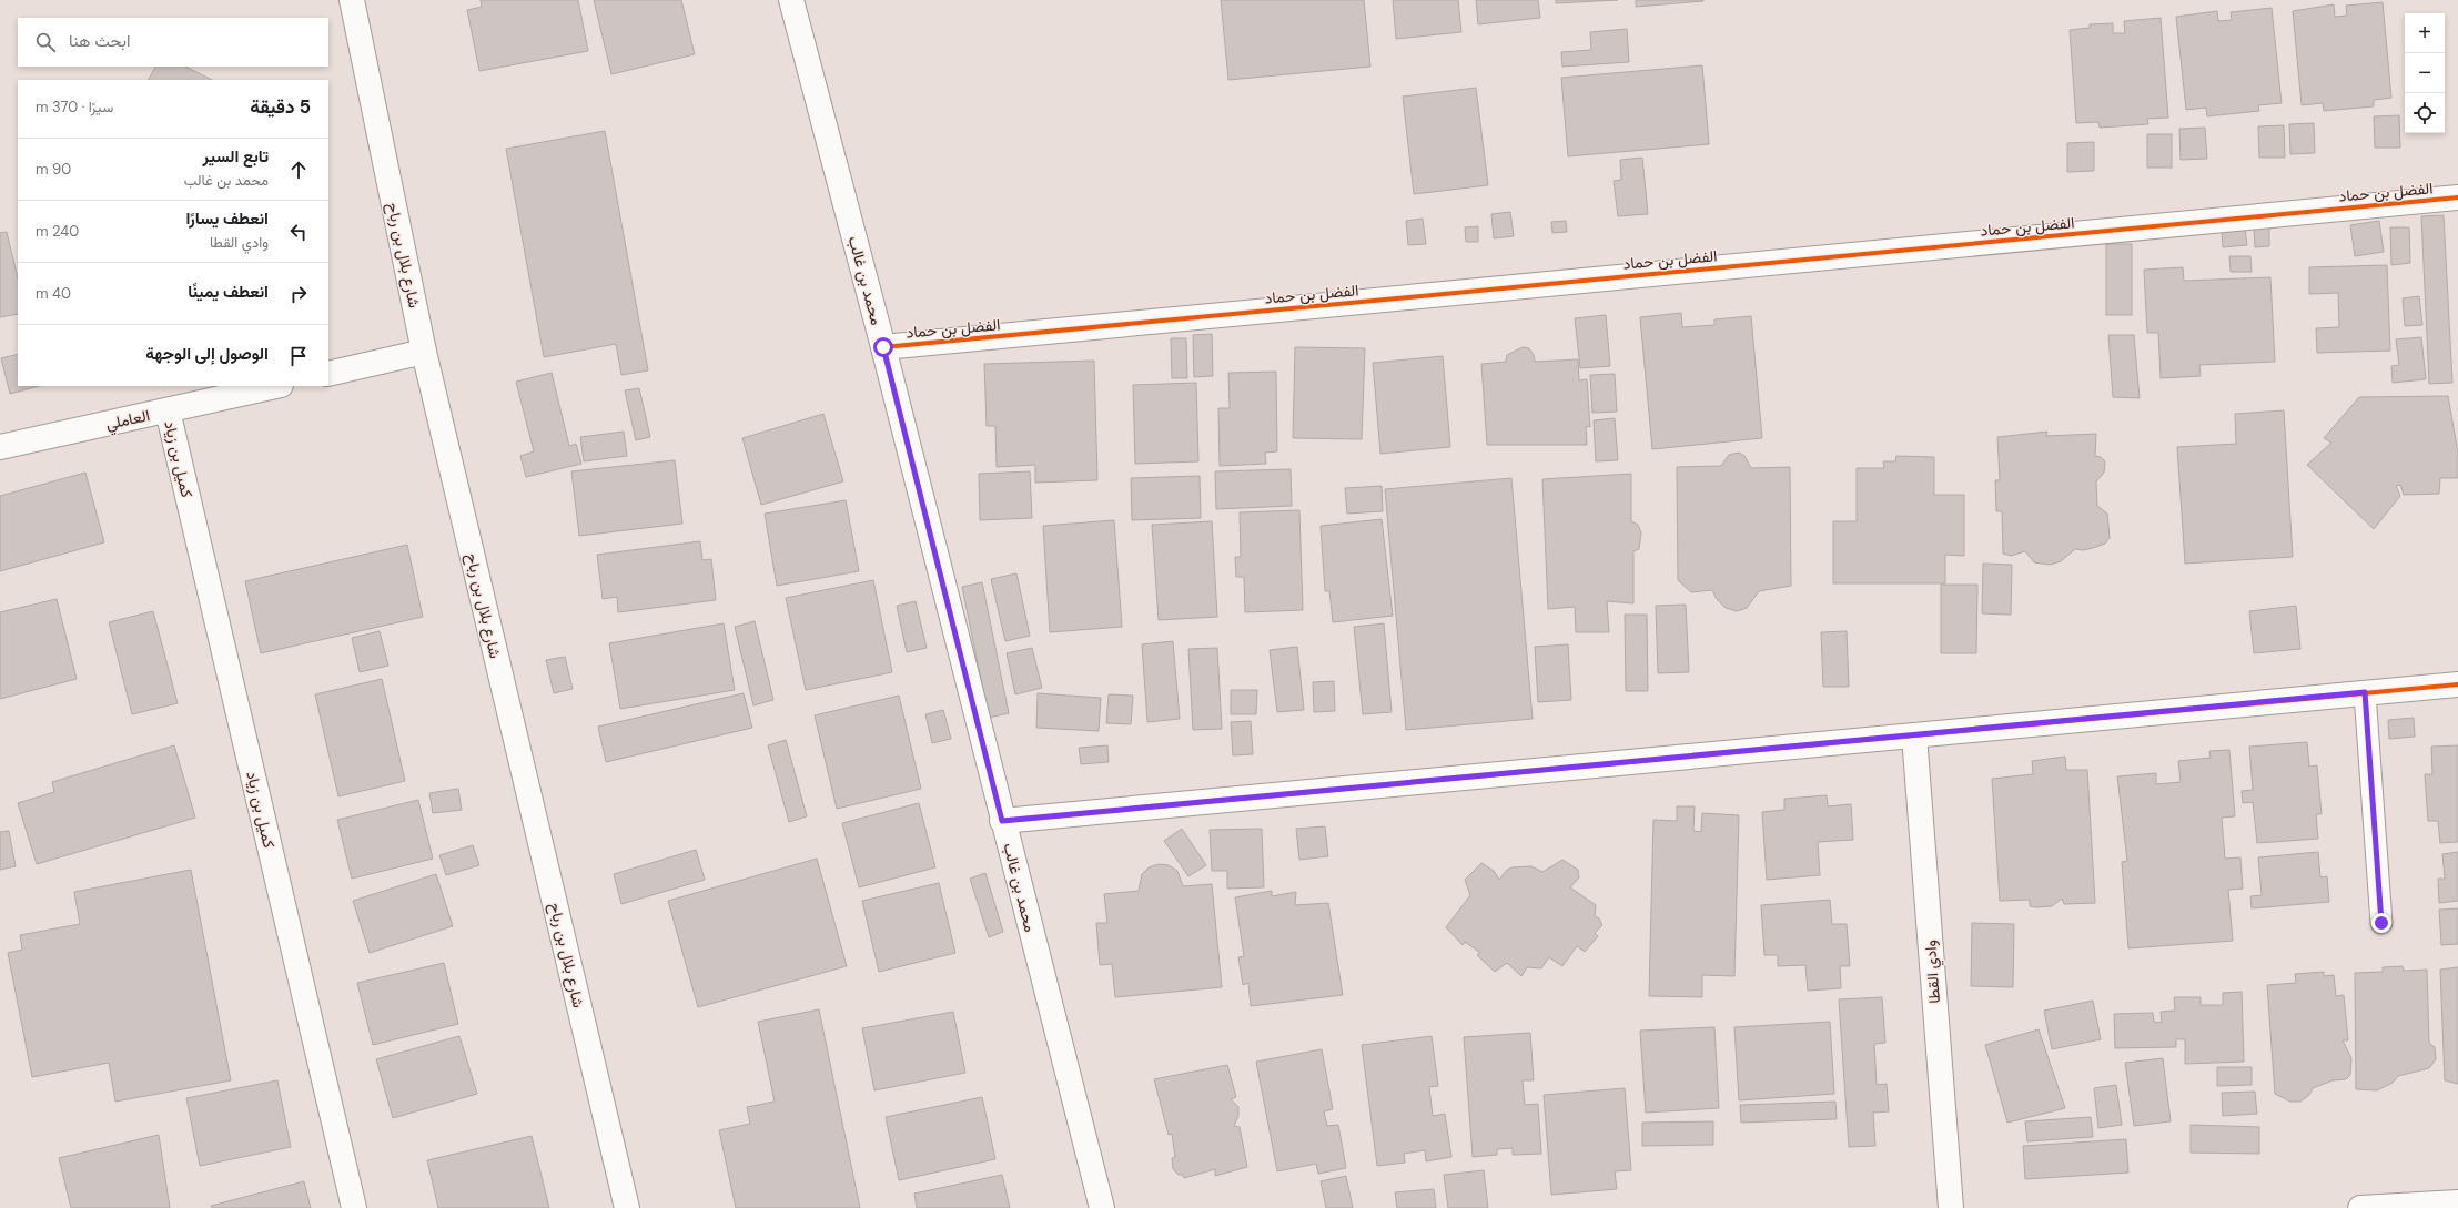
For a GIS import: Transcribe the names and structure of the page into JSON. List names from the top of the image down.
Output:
{
  "streets": {
    "street": [
      "الفضل بن حماد",
      "شارع بلال بن رباح",
      "محمد بن غالب",
      "العاملي",
      "كميل بن زياد",
      "وادي القطا"
    ]
  },
  "crossings": [
    ["الفضل بن حماد", "محمد بن غالب"],
    ["العاملي", "كميل بن زياد"]
  ],
  "page": {
    "map_buttons": ["+", "−"],
    "search": "ابحث هنا",
    "heading": ["5 دقيقة", "سيرًا · 370 m"],
    "list": [
      ["تابع السير", "محمد بن غالب", "90 m"],
      ["انعطف يسارًا", "وادي القطا", "240 m"],
      ["انعطف يمينًا", "40 m"],
      "الوصول إلى الوجهة"
    ]
  }
}
